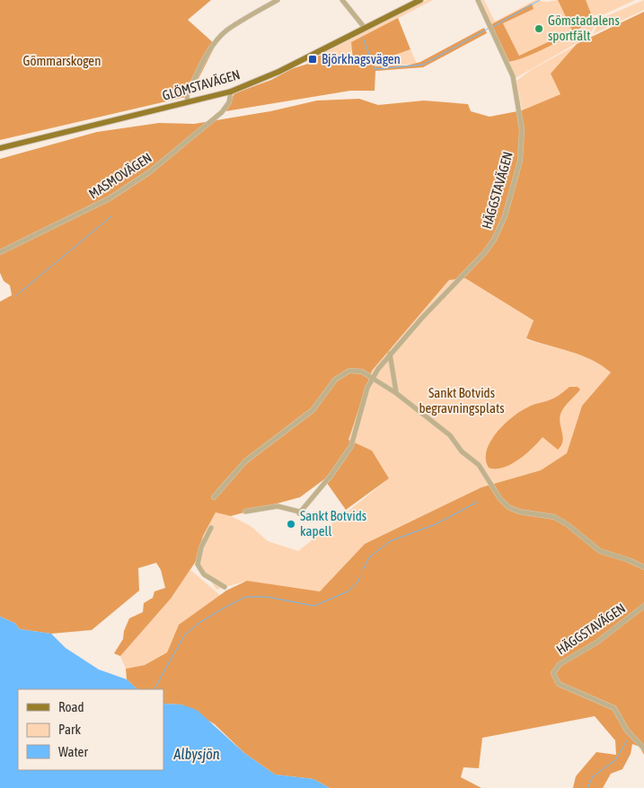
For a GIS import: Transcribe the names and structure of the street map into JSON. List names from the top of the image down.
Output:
{
  "streets": {
    "main road": ["GLÖMSTAVÄGEN"],
    "street": ["MASMOVÄGEN", "HÄGGSTAVÄGEN"]
  },
  "crossings": [
    ["GLÖMSTAVÄGEN", "MASMOVÄGEN"]
  ],
  "water": ["Albysjön"],
  "parks": ["Gömmarskogen", "Sankt Botvids begravningsplats"],
  "places": {
    "other": ["Gömstadalens sportfält", "Sankt Botvids kapell"],
    "transit": ["Björkhagsvägen"]
  },
  "legend": ["Road", "Park", "Water"]
}
